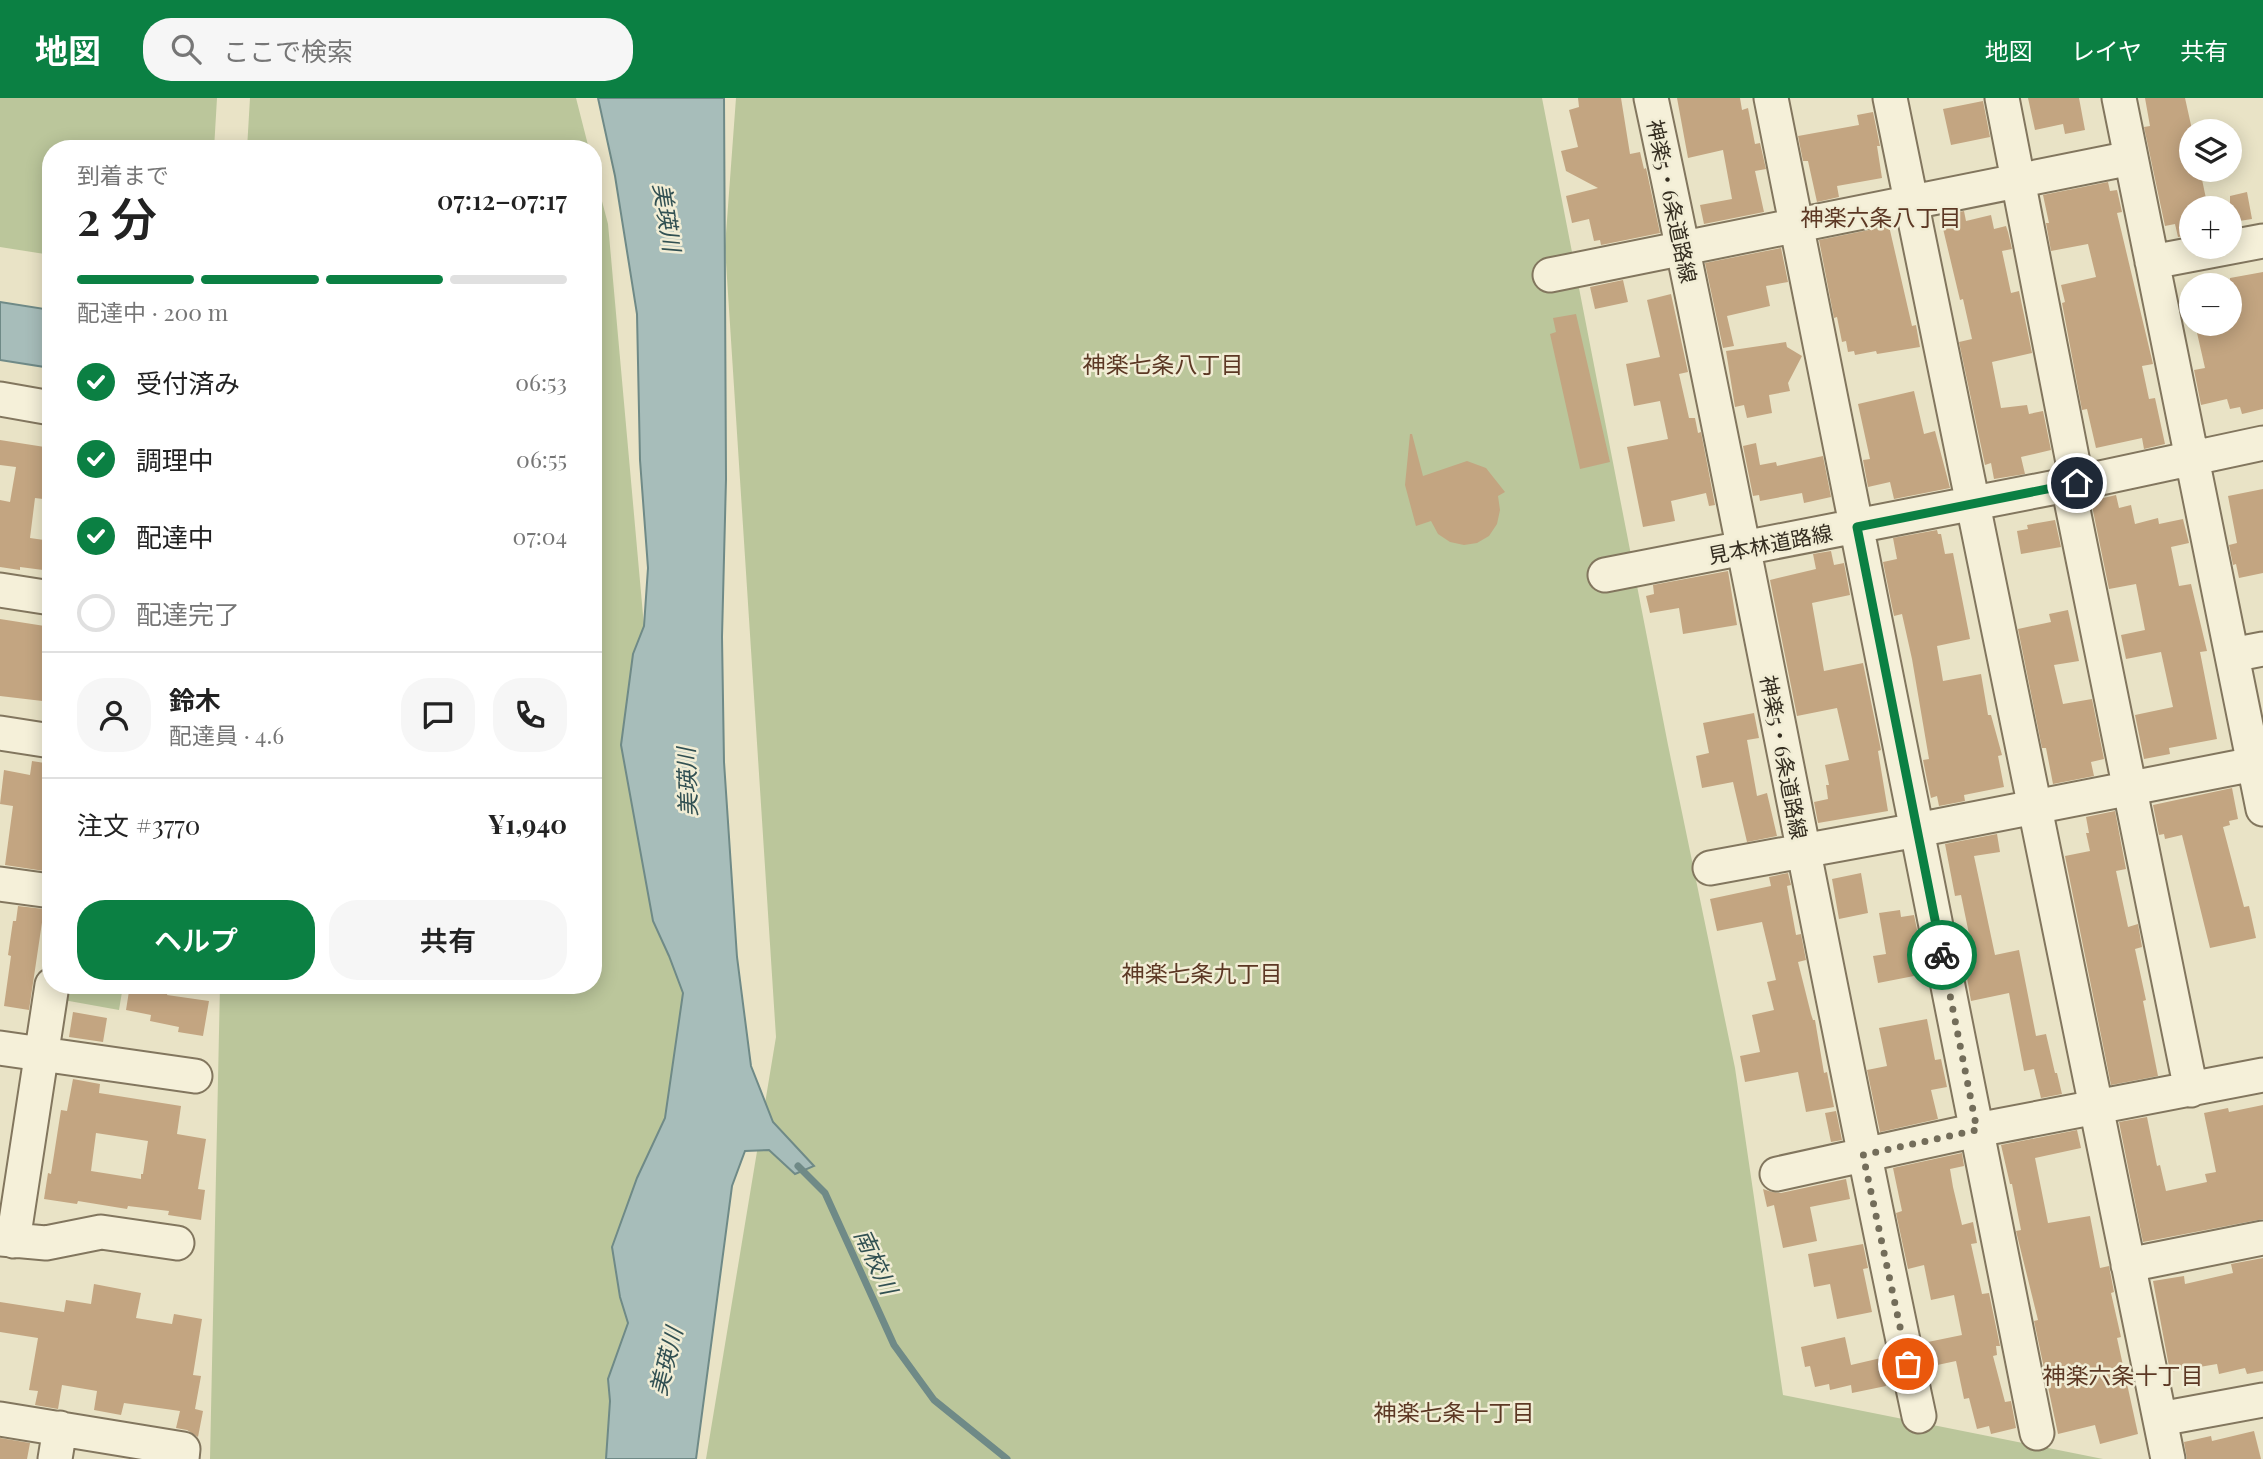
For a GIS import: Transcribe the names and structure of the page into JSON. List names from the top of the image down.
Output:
{
  "streets": {
    "street": ["神楽5・6条道路線", "見本林道路線"]
  },
  "crossings": [
    ["神楽5・6条道路線", "見本林道路線"]
  ],
  "districts": [
    "神楽六条八丁目",
    "神楽七条八丁目",
    "神楽七条九丁目",
    "神楽六条十丁目",
    "神楽七条十丁目"
  ],
  "water": ["美瑛川", "南校川"],
  "page": {
    "header": "地図",
    "search": "ここで検索",
    "nav": ["地図", "レイヤ", "共有"],
    "map_buttons": ["+", "−"],
    "heading": ["2 分", "到着まで", "07:12–07:17"],
    "panel": [
      "鈴木",
      "配達員 · 4.6",
      "注文 #3770",
      "¥1,940"
    ],
    "bar": "配達中 · 200 m",
    "list": [
      ["受付済み", "06:53"],
      ["調理中", "06:55"],
      ["配達中", "07:04"],
      "配達完了"
    ],
    "buttons": ["ヘルプ", "共有"]
  }
}
